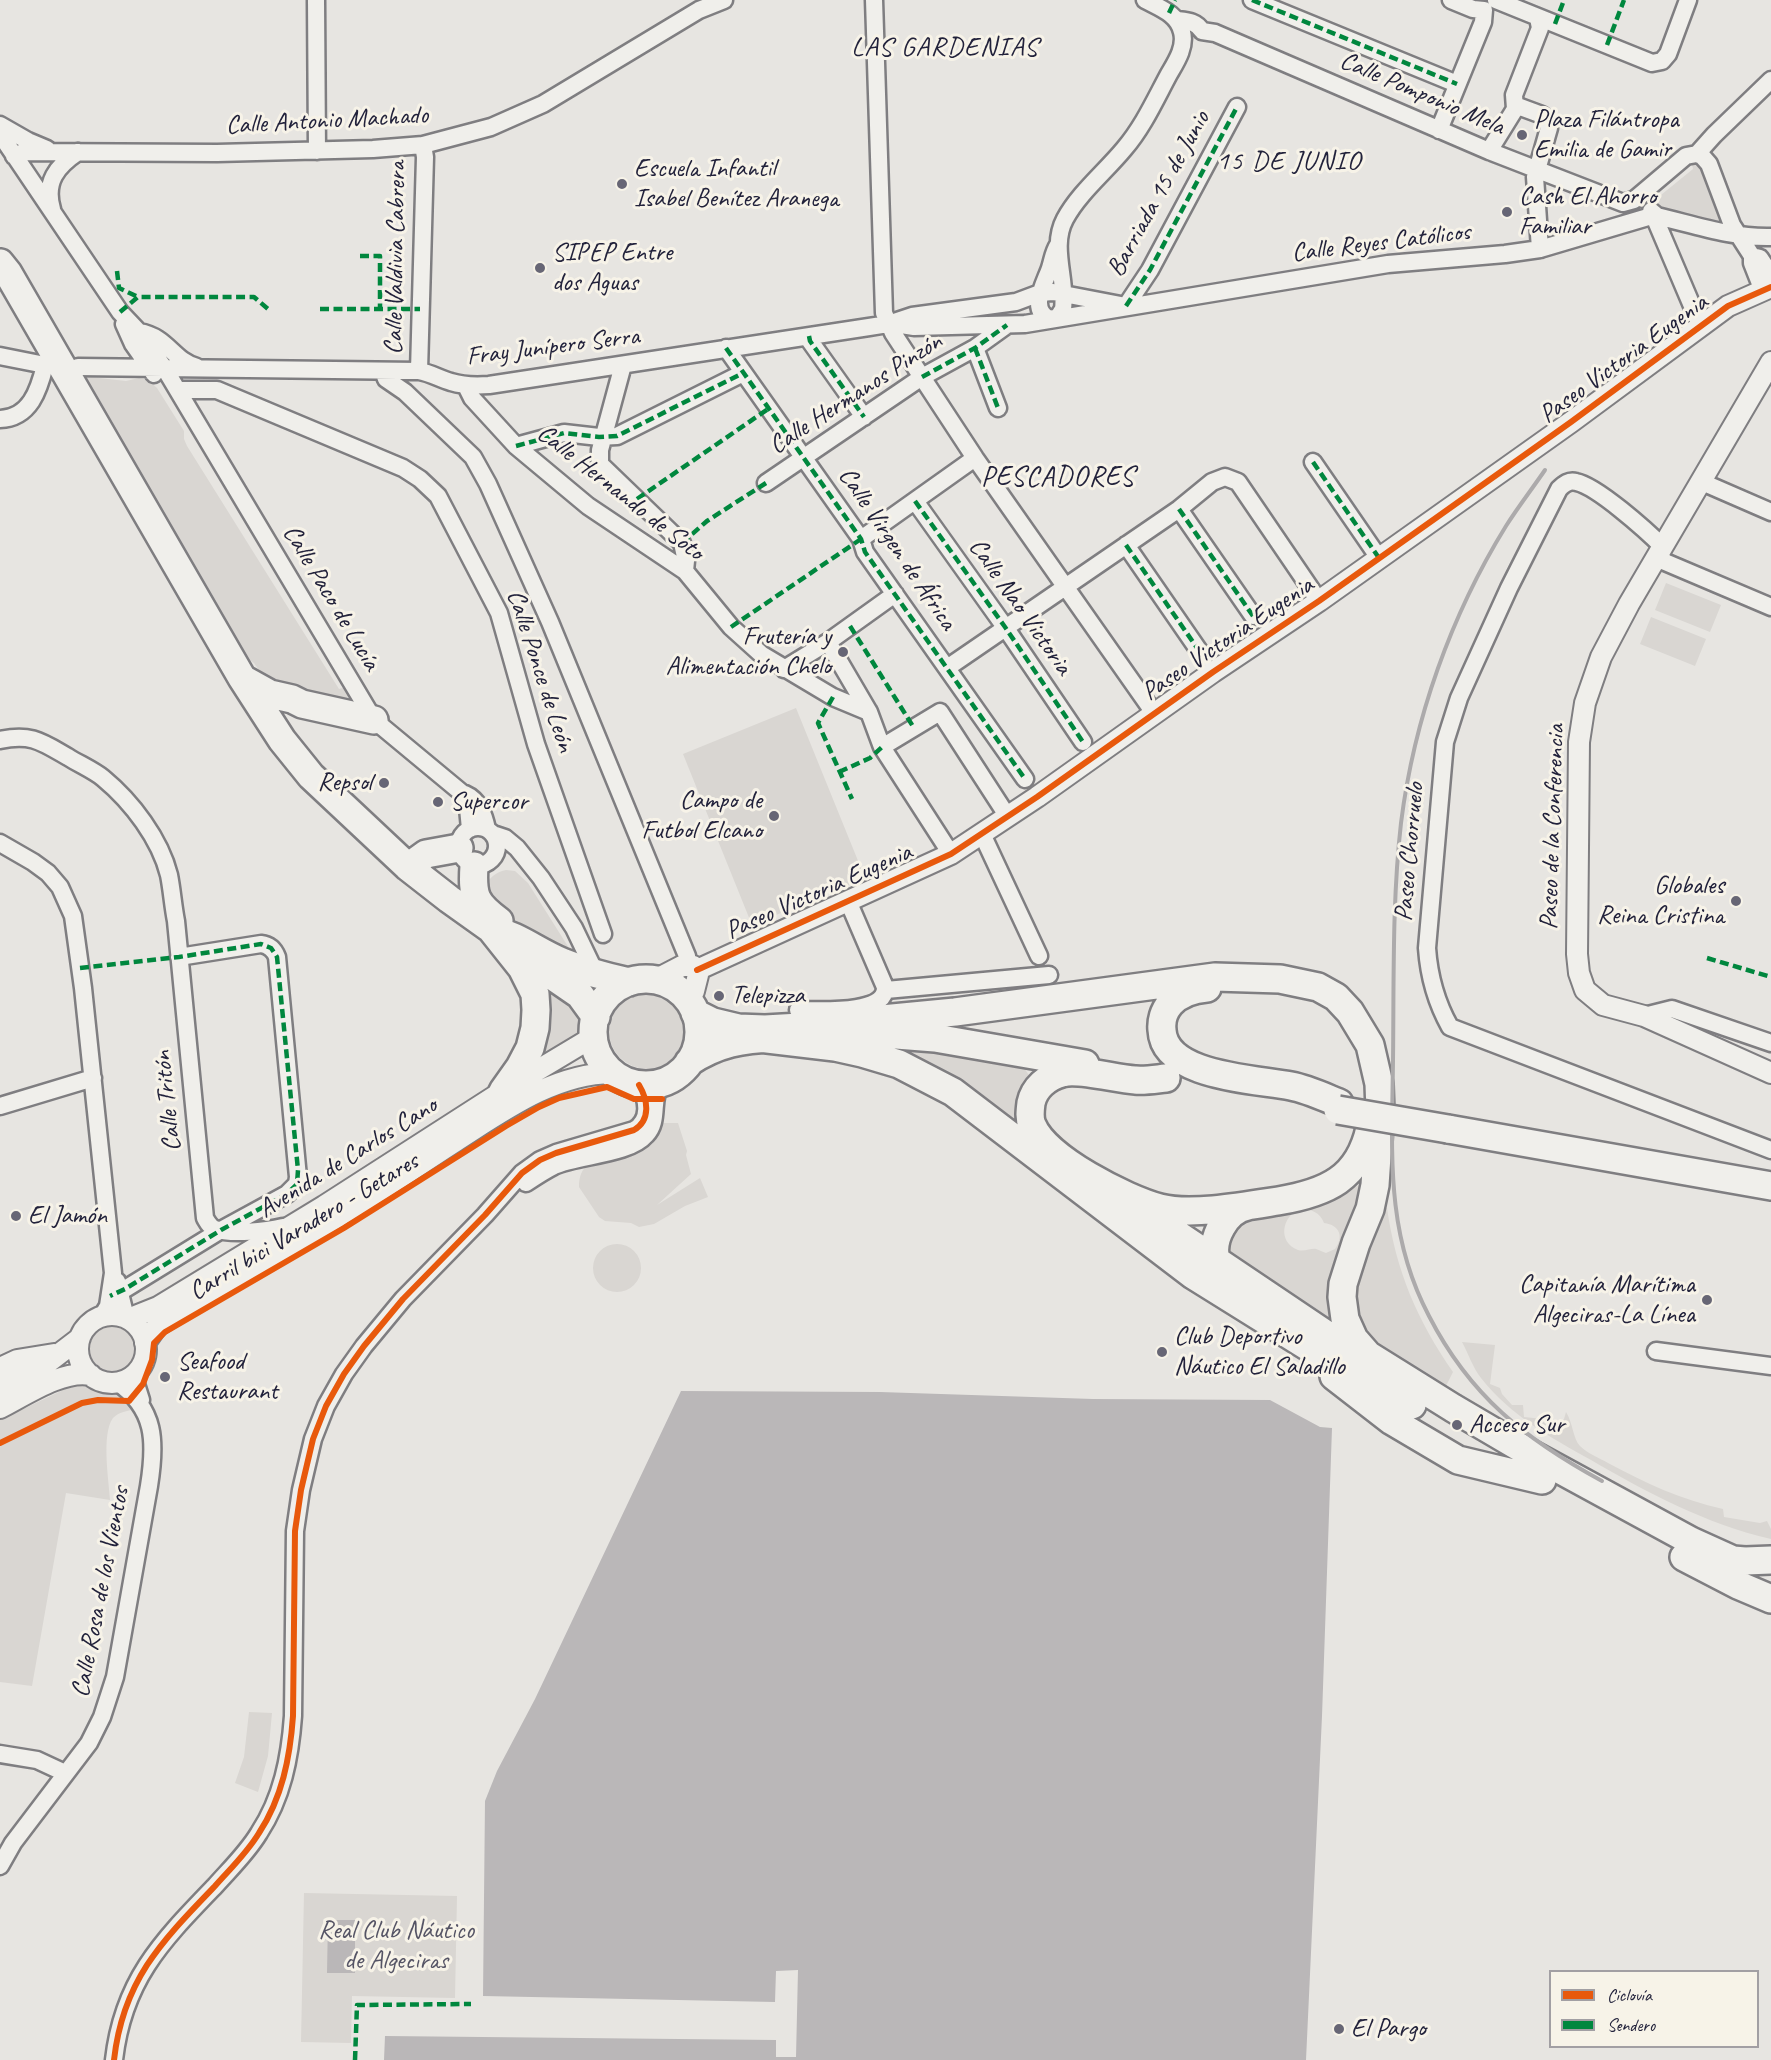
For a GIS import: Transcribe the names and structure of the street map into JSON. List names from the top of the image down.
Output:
{
  "streets": {
    "street": [
      "Calle Pomponio Mela",
      "Calle Antonio Machado",
      "Barriada 15 de Junio",
      "Calle Reyes Católicos",
      "Calle Valdivia Cabrera",
      "Fray Junípero Serra",
      "Paseo Victoria Eugenia",
      "Calle Hermanos Pinzón",
      "Calle Hernando de Soto",
      "Calle Virgen de África",
      "Calle Paco de Lucía",
      "Calle Nao Victoria",
      "Calle Ponce de León",
      "Paseo de la Conferencia",
      "Paseo Chorruelo",
      "Calle Tritón",
      "Avenida de Carlos Cano",
      "Calle Rosa de los Vientos"
    ],
    "cycle path": ["Carril bici Varadero - Getares"]
  },
  "crossings": [
    ["Calle Antonio Machado", "Calle Valdivia Cabrera"],
    ["Calle Antonio Machado", "Calle Paco de Lucía"],
    ["Barriada 15 de Junio", "Calle Reyes Católicos"],
    ["Calle Reyes Católicos", "Fray Junípero Serra"],
    ["Calle Reyes Católicos", "Calle Hermanos Pinzón"],
    ["Calle Valdivia Cabrera", "Fray Junípero Serra"],
    ["Fray Junípero Serra", "Calle Hernando de Soto"],
    ["Fray Junípero Serra", "Calle Virgen de África"],
    ["Fray Junípero Serra", "Calle Paco de Lucía"],
    ["Fray Junípero Serra", "Calle Ponce de León"],
    ["Paseo Victoria Eugenia", "Calle Ponce de León"],
    ["Paseo Victoria Eugenia", "Avenida de Carlos Cano"],
    ["Calle Hermanos Pinzón", "Calle Virgen de África"],
    ["Calle Paco de Lucía", "Calle Ponce de León"],
    ["Paseo de la Conferencia", "Paseo Chorruelo"],
    ["Avenida de Carlos Cano", "Calle Rosa de los Vientos"]
  ],
  "districts": ["LAS GARDENIAS", "15 DE JUNIO", "PESCADORES"],
  "parks": ["Real Club Náutico de Algeciras"],
  "places": [
    "Plaza Filántropa Emilia de Gamir",
    "Escuela Infantil Isabel Benítez Aranega",
    "Cash El Ahorro Familiar",
    "SIPEP Entre dos Aguas",
    "Frutería y Alimentación Chelo",
    "Repsol",
    "Supercor",
    "Campo de Futbol Elcano",
    "Globales Reina Cristina",
    "Telepizza",
    "El Jamón",
    "Capitanía Marítima Algeciras-La Línea",
    "Club Deportivo Náutico El Saladillo",
    "Seafood Restaurant",
    "Acceso Sur",
    "El Pargo"
  ],
  "legend": ["Ciclovía", "Sendero"]
}
